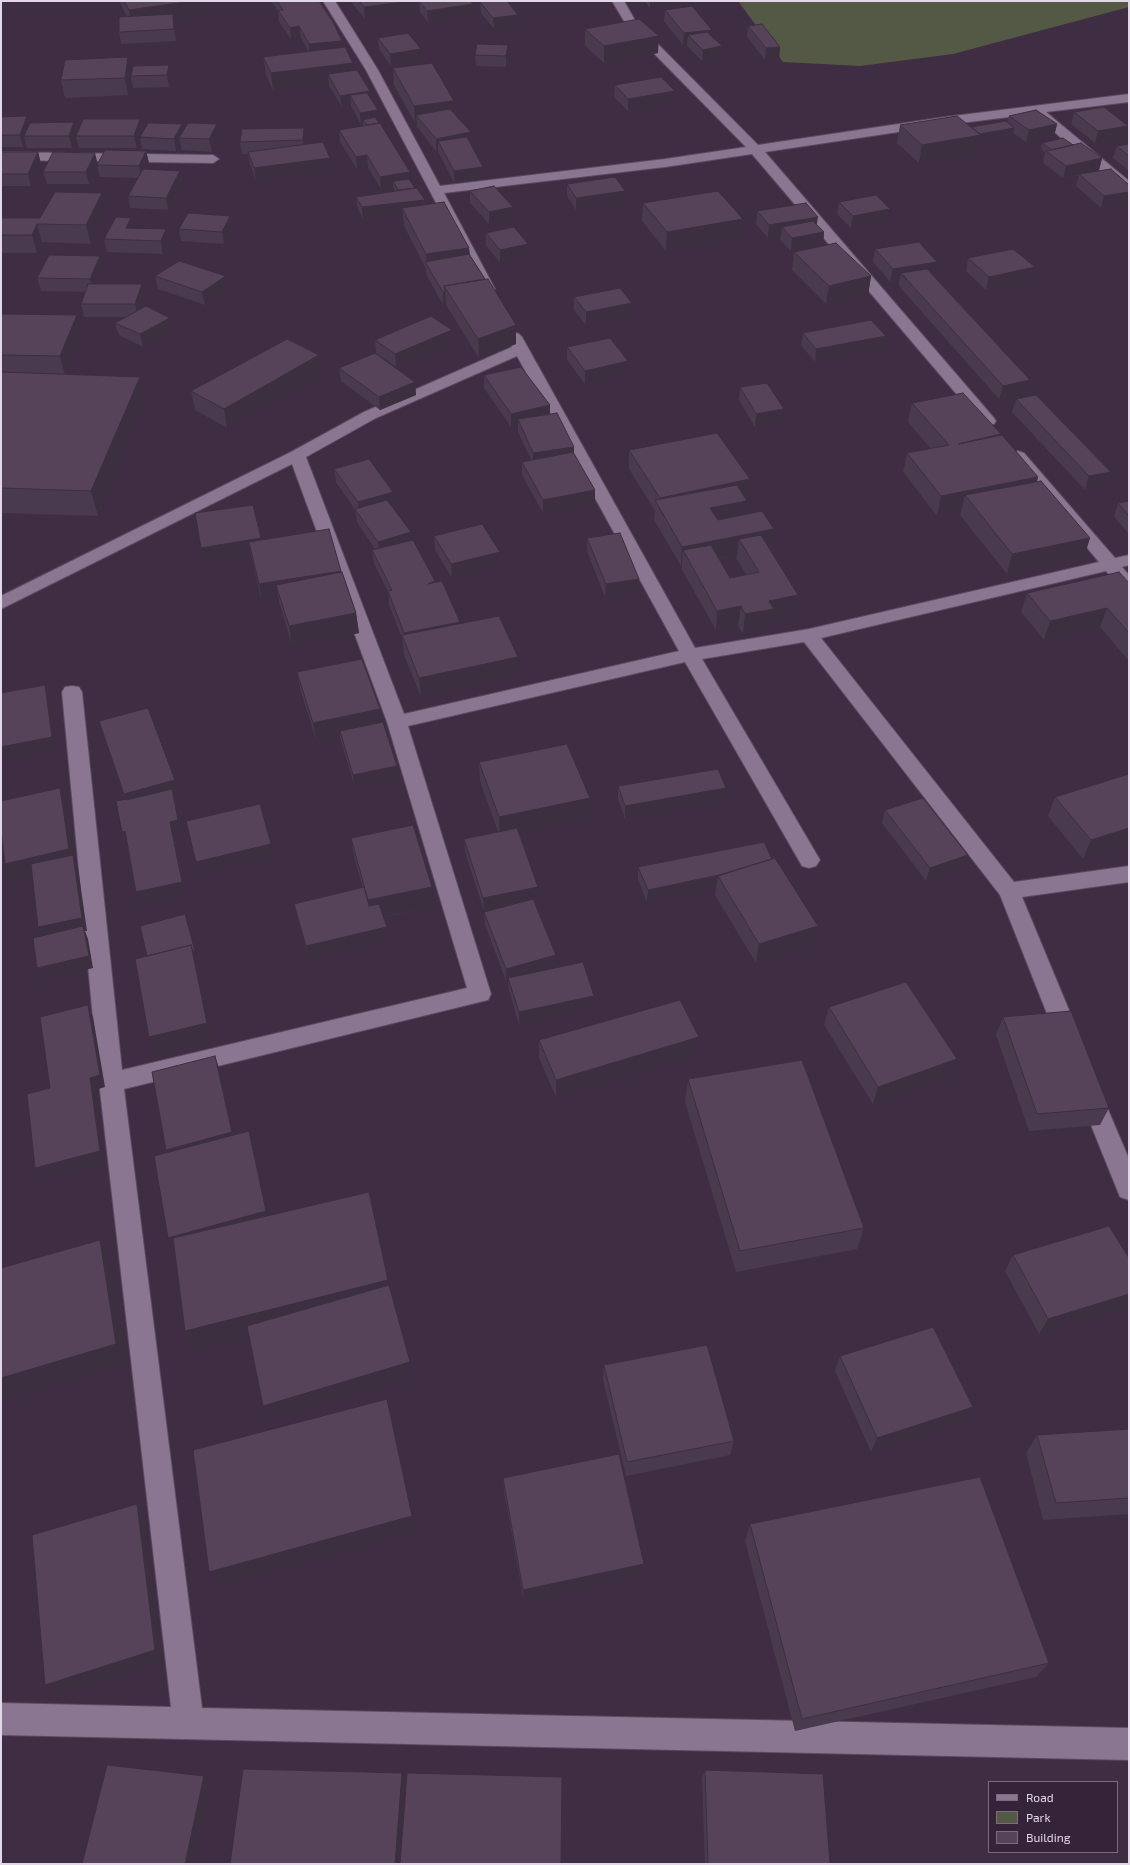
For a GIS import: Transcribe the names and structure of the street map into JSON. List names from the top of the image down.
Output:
{
  "legend": ["Road", "Park", "Building"]
}
